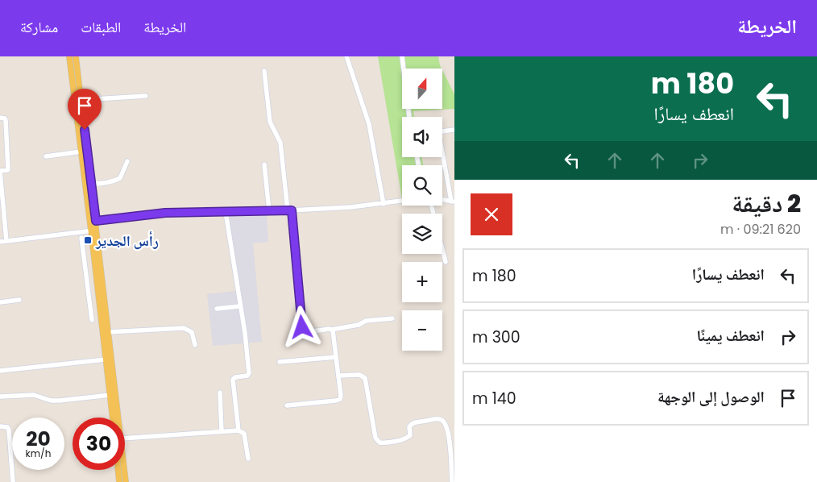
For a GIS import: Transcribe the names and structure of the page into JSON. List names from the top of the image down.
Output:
{
  "places": {
    "transit": ["رأس الجدير"]
  },
  "north": "top",
  "page": {
    "header": "الخريطة",
    "nav": ["الخريطة", "الطبقات", "مشاركة"],
    "turn": ["180 m", "انعطف يسارًا"],
    "map_buttons": ["+", "−"],
    "heading": ["2 دقيقة", "620 m · 09:21"],
    "list": [
      {
        "name": "انعطف يسارًا",
        "value": "180 m"
      },
      {
        "name": "انعطف يمينًا",
        "value": "300 m"
      },
      {
        "name": "الوصول إلى الوجهة",
        "value": "140 m"
      }
    ],
    "speed": "20 km/h",
    "limit": "30"
  }
}
